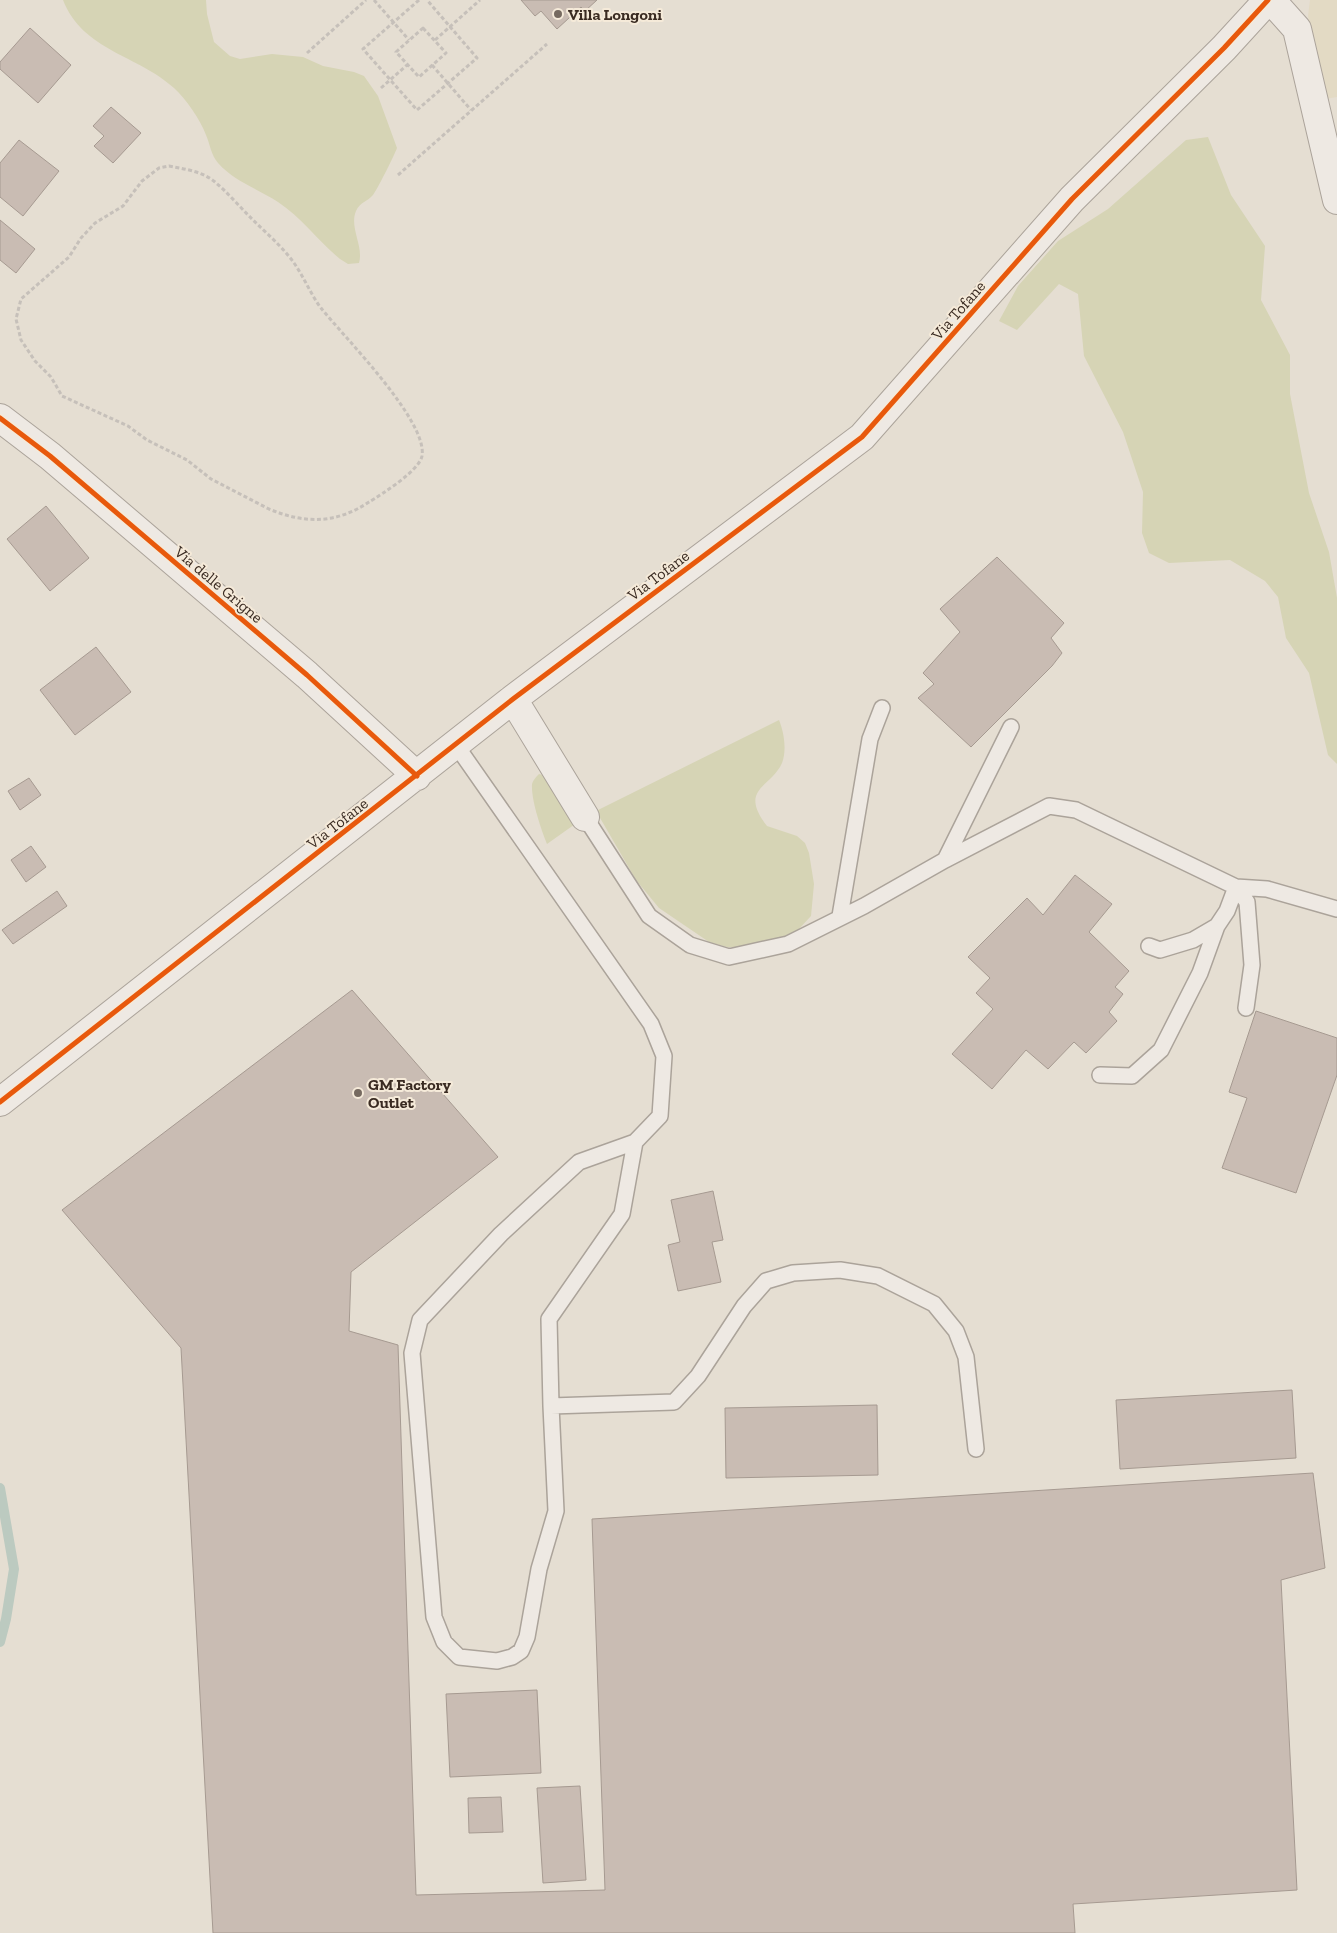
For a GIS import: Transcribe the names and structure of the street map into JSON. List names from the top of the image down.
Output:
{
  "streets": {
    "street": ["Via Tofane", "Via delle Grigne"]
  },
  "crossings": [
    ["Via Tofane", "Via delle Grigne"]
  ],
  "places": ["Villa Longoni", "GM Factory Outlet"]
}
